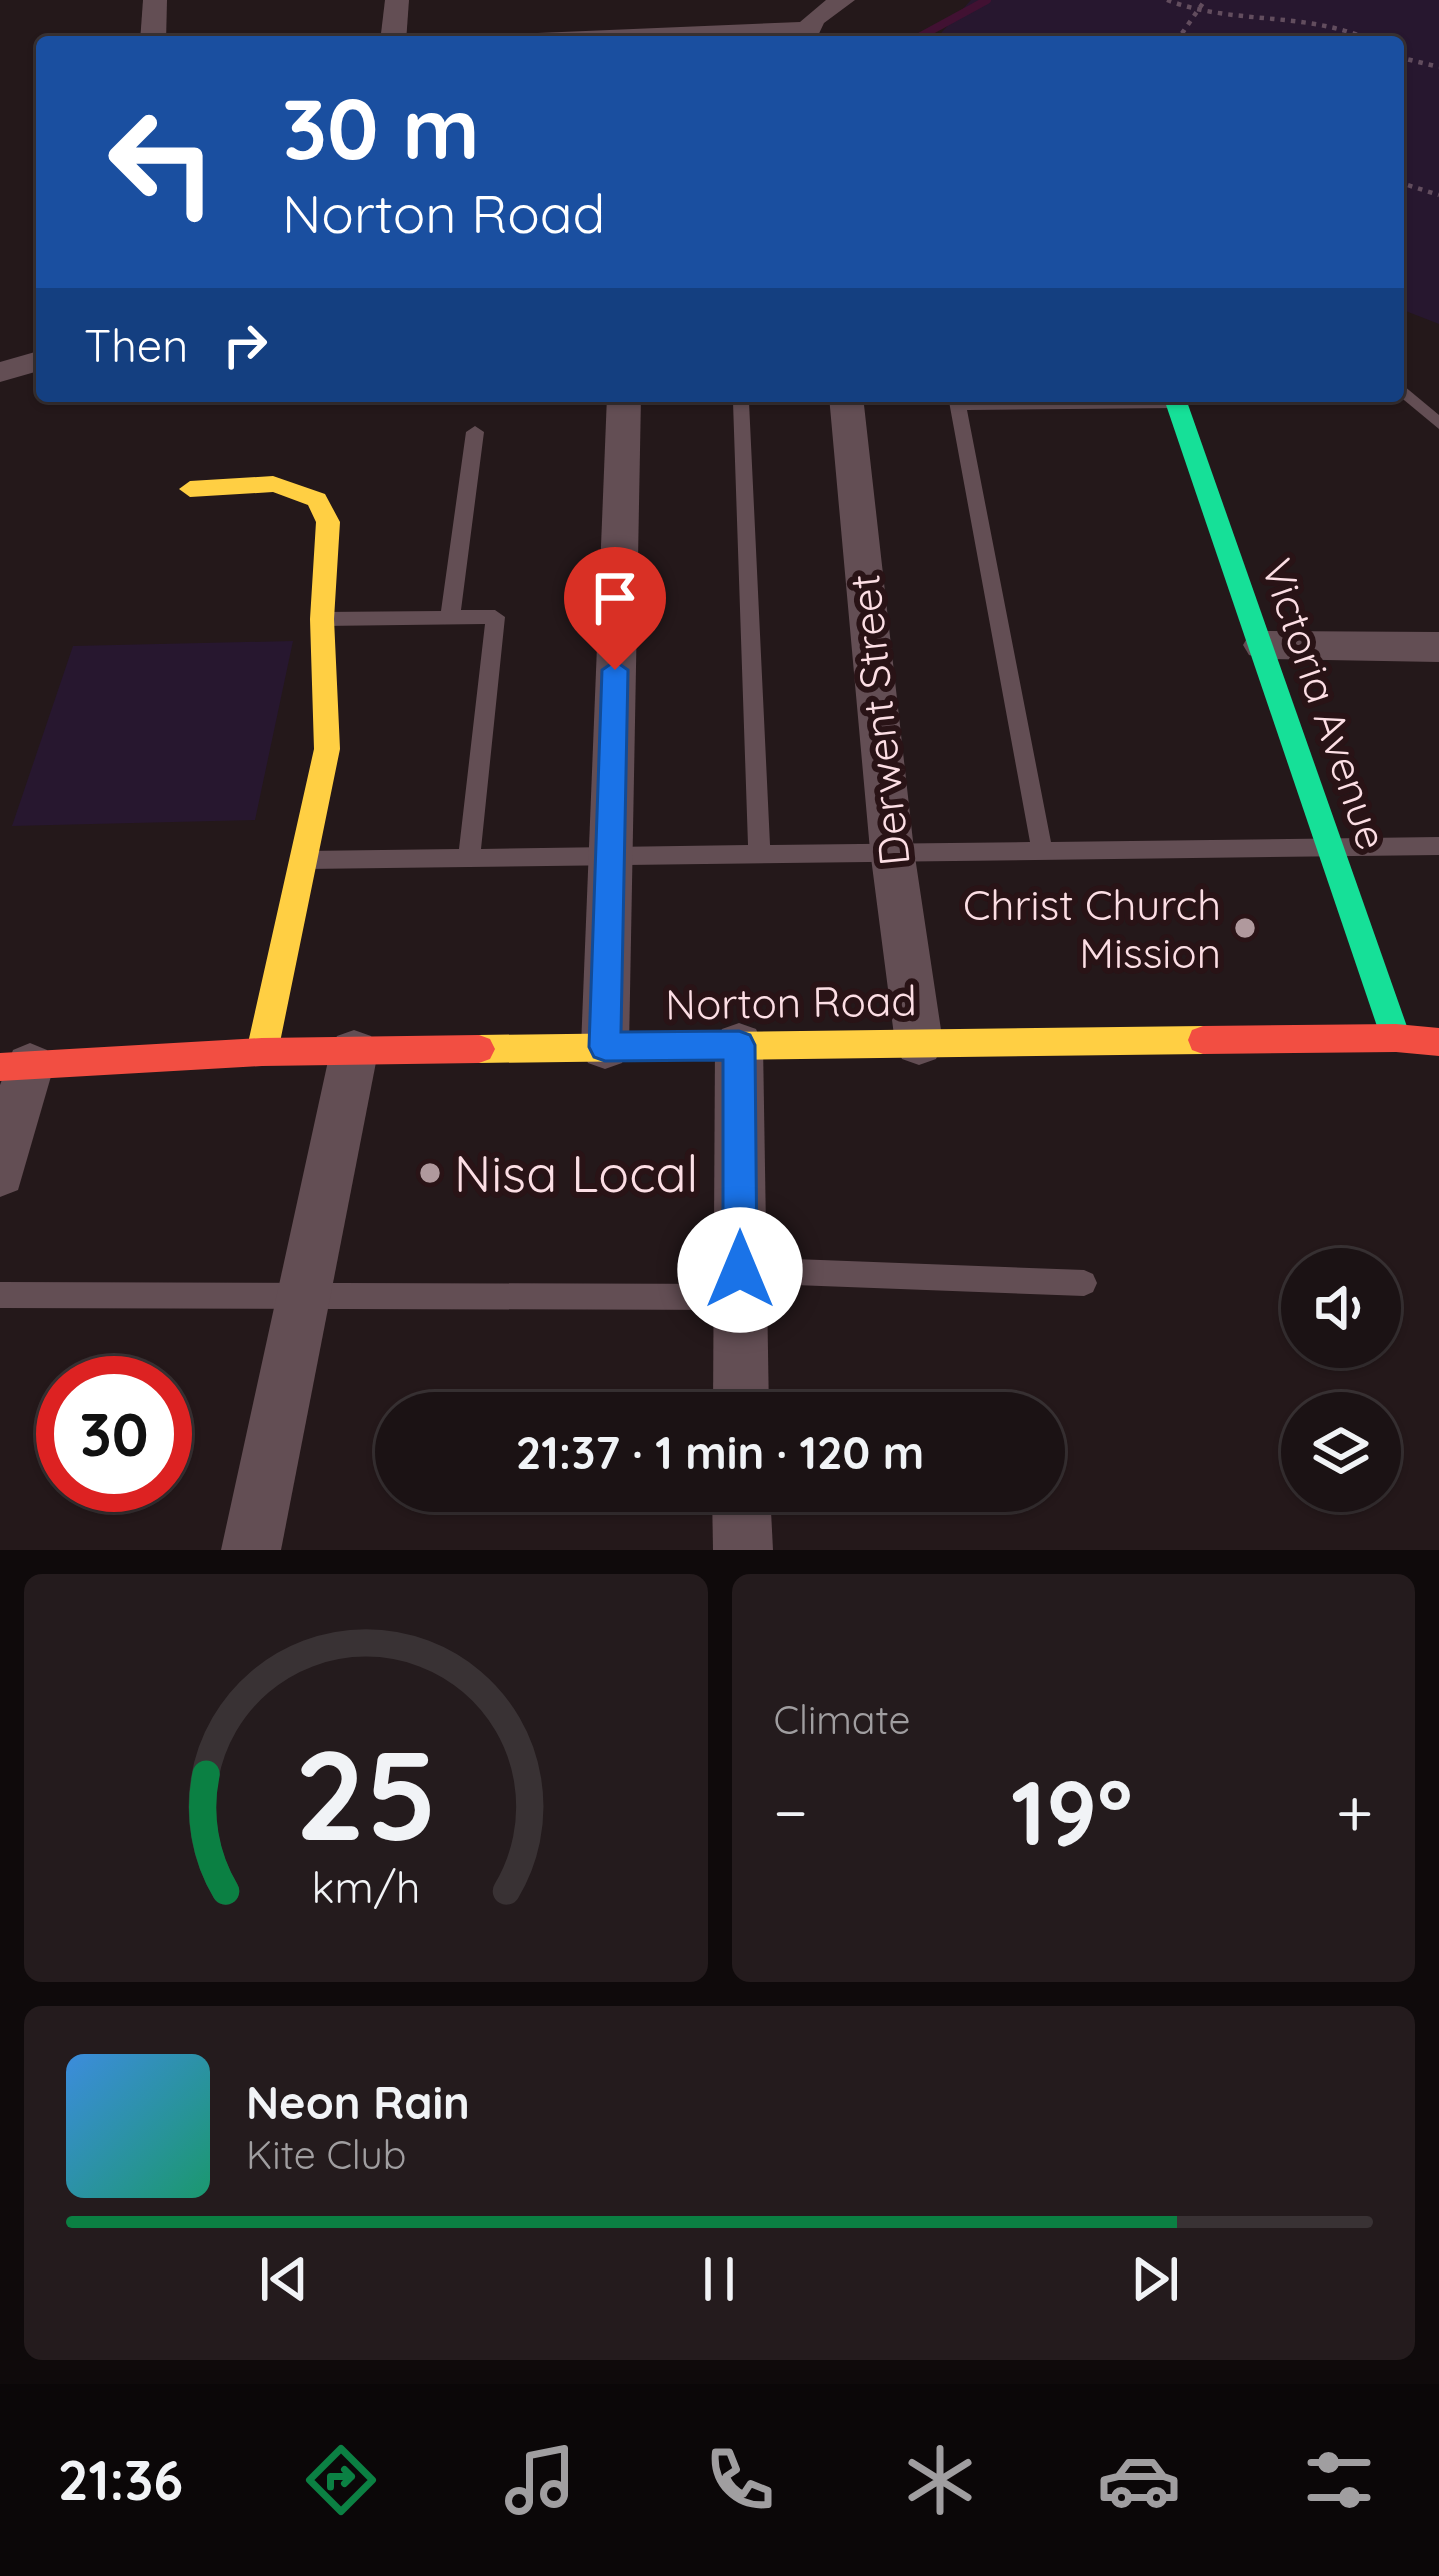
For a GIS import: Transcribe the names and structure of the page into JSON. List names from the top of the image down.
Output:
{
  "streets": {
    "street": ["Victoria Avenue", "Derwent Street", "Norton Road"]
  },
  "crossings": [
    ["Victoria Avenue", "Norton Road"],
    ["Derwent Street", "Norton Road"]
  ],
  "places": ["Christ Church Mission", "Nisa Local"],
  "page": {
    "turn": ["30 m", "Norton Road"],
    "then": "Then",
    "limit": "30",
    "trip": "21:37 · 1 min · 120 m",
    "tile": "Climate",
    "heat": ["−", "19°", "+"],
    "song": ["Neon Rain", "Kite Club"],
    "tabs": "21:36",
    "gauge": ["25", "km/h"]
  }
}
